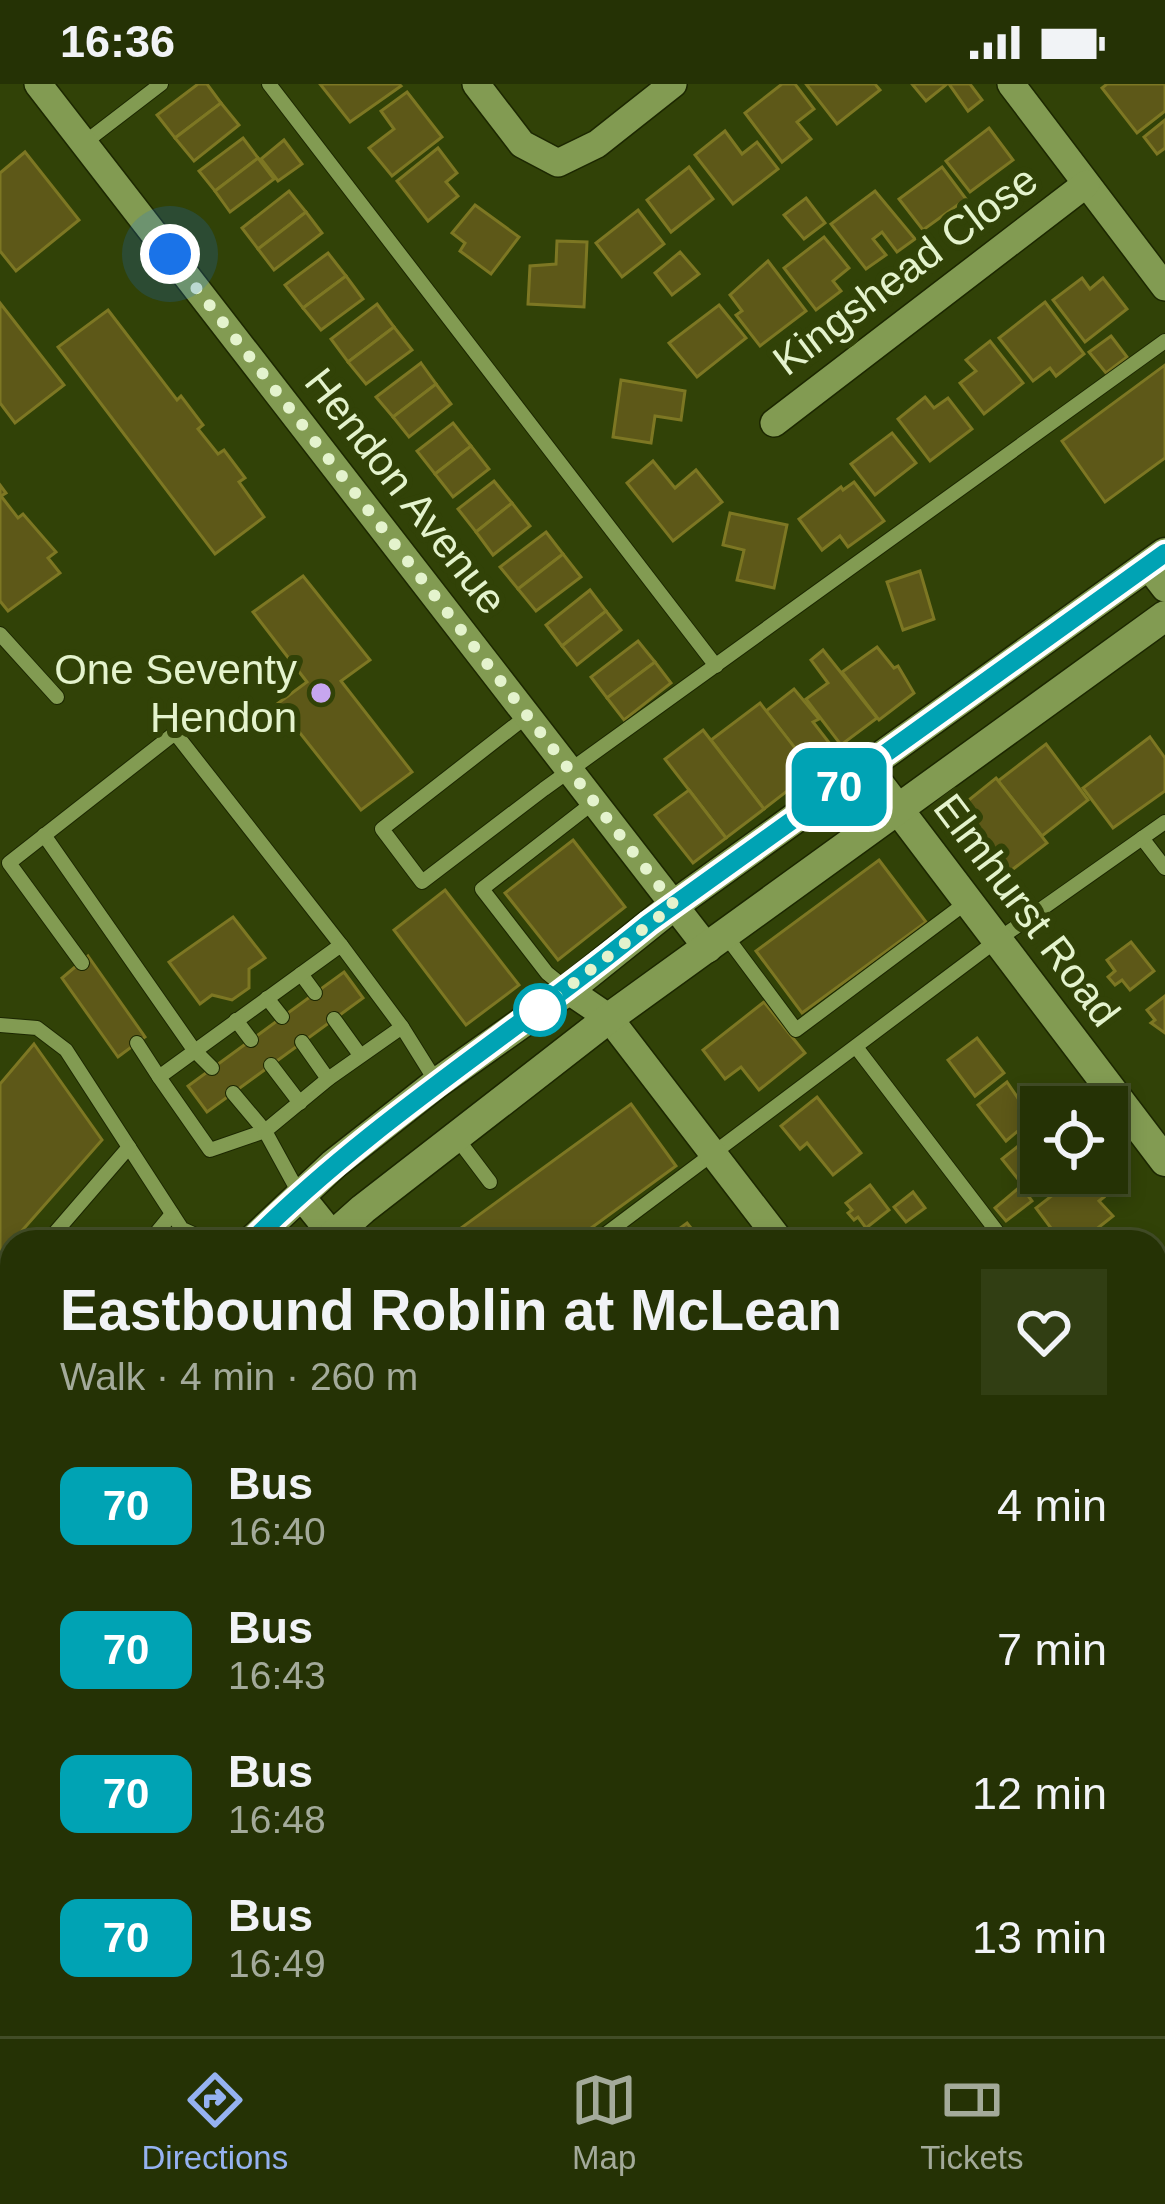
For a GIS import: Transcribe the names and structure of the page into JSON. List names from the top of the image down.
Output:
{
  "streets": {
    "main road": ["Elmhurst Road"],
    "street": ["Kingshead Close", "Hendon Avenue"]
  },
  "places": ["One Seventy Hendon"],
  "lines": ["bus line 70"],
  "page": {
    "status": "16:36",
    "on_map": "70",
    "heading": ["Eastbound Roblin at McLean", "Walk · 4 min · 260 m"],
    "list": [
      {
        "mark": "70",
        "name": "Bus",
        "note": "16:40",
        "value": "4 min"
      },
      {
        "mark": "70",
        "name": "Bus",
        "note": "16:43",
        "value": "7 min"
      },
      {
        "mark": "70",
        "name": "Bus",
        "note": "16:48",
        "value": "12 min"
      },
      {
        "mark": "70",
        "name": "Bus",
        "note": "16:49",
        "value": "13 min"
      }
    ],
    "tabs": ["Directions", "Map", "Tickets"]
  }
}
